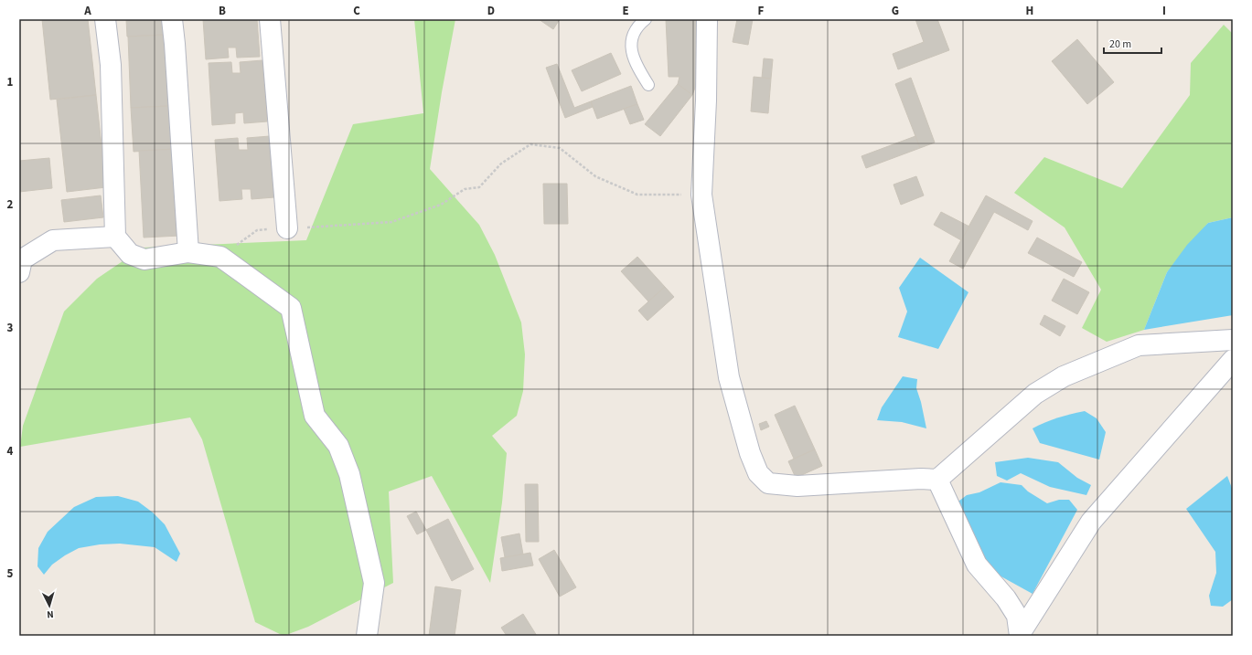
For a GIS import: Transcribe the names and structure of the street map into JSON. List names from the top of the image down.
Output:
{
  "scale_bar": "20 m",
  "north": "bottom",
  "grid": {
    "columns": [
      "A",
      "B",
      "C",
      "D",
      "E",
      "F",
      "G",
      "H",
      "I"
    ],
    "rows": [
      "1",
      "2",
      "3",
      "4",
      "5"
    ]
  }
}
